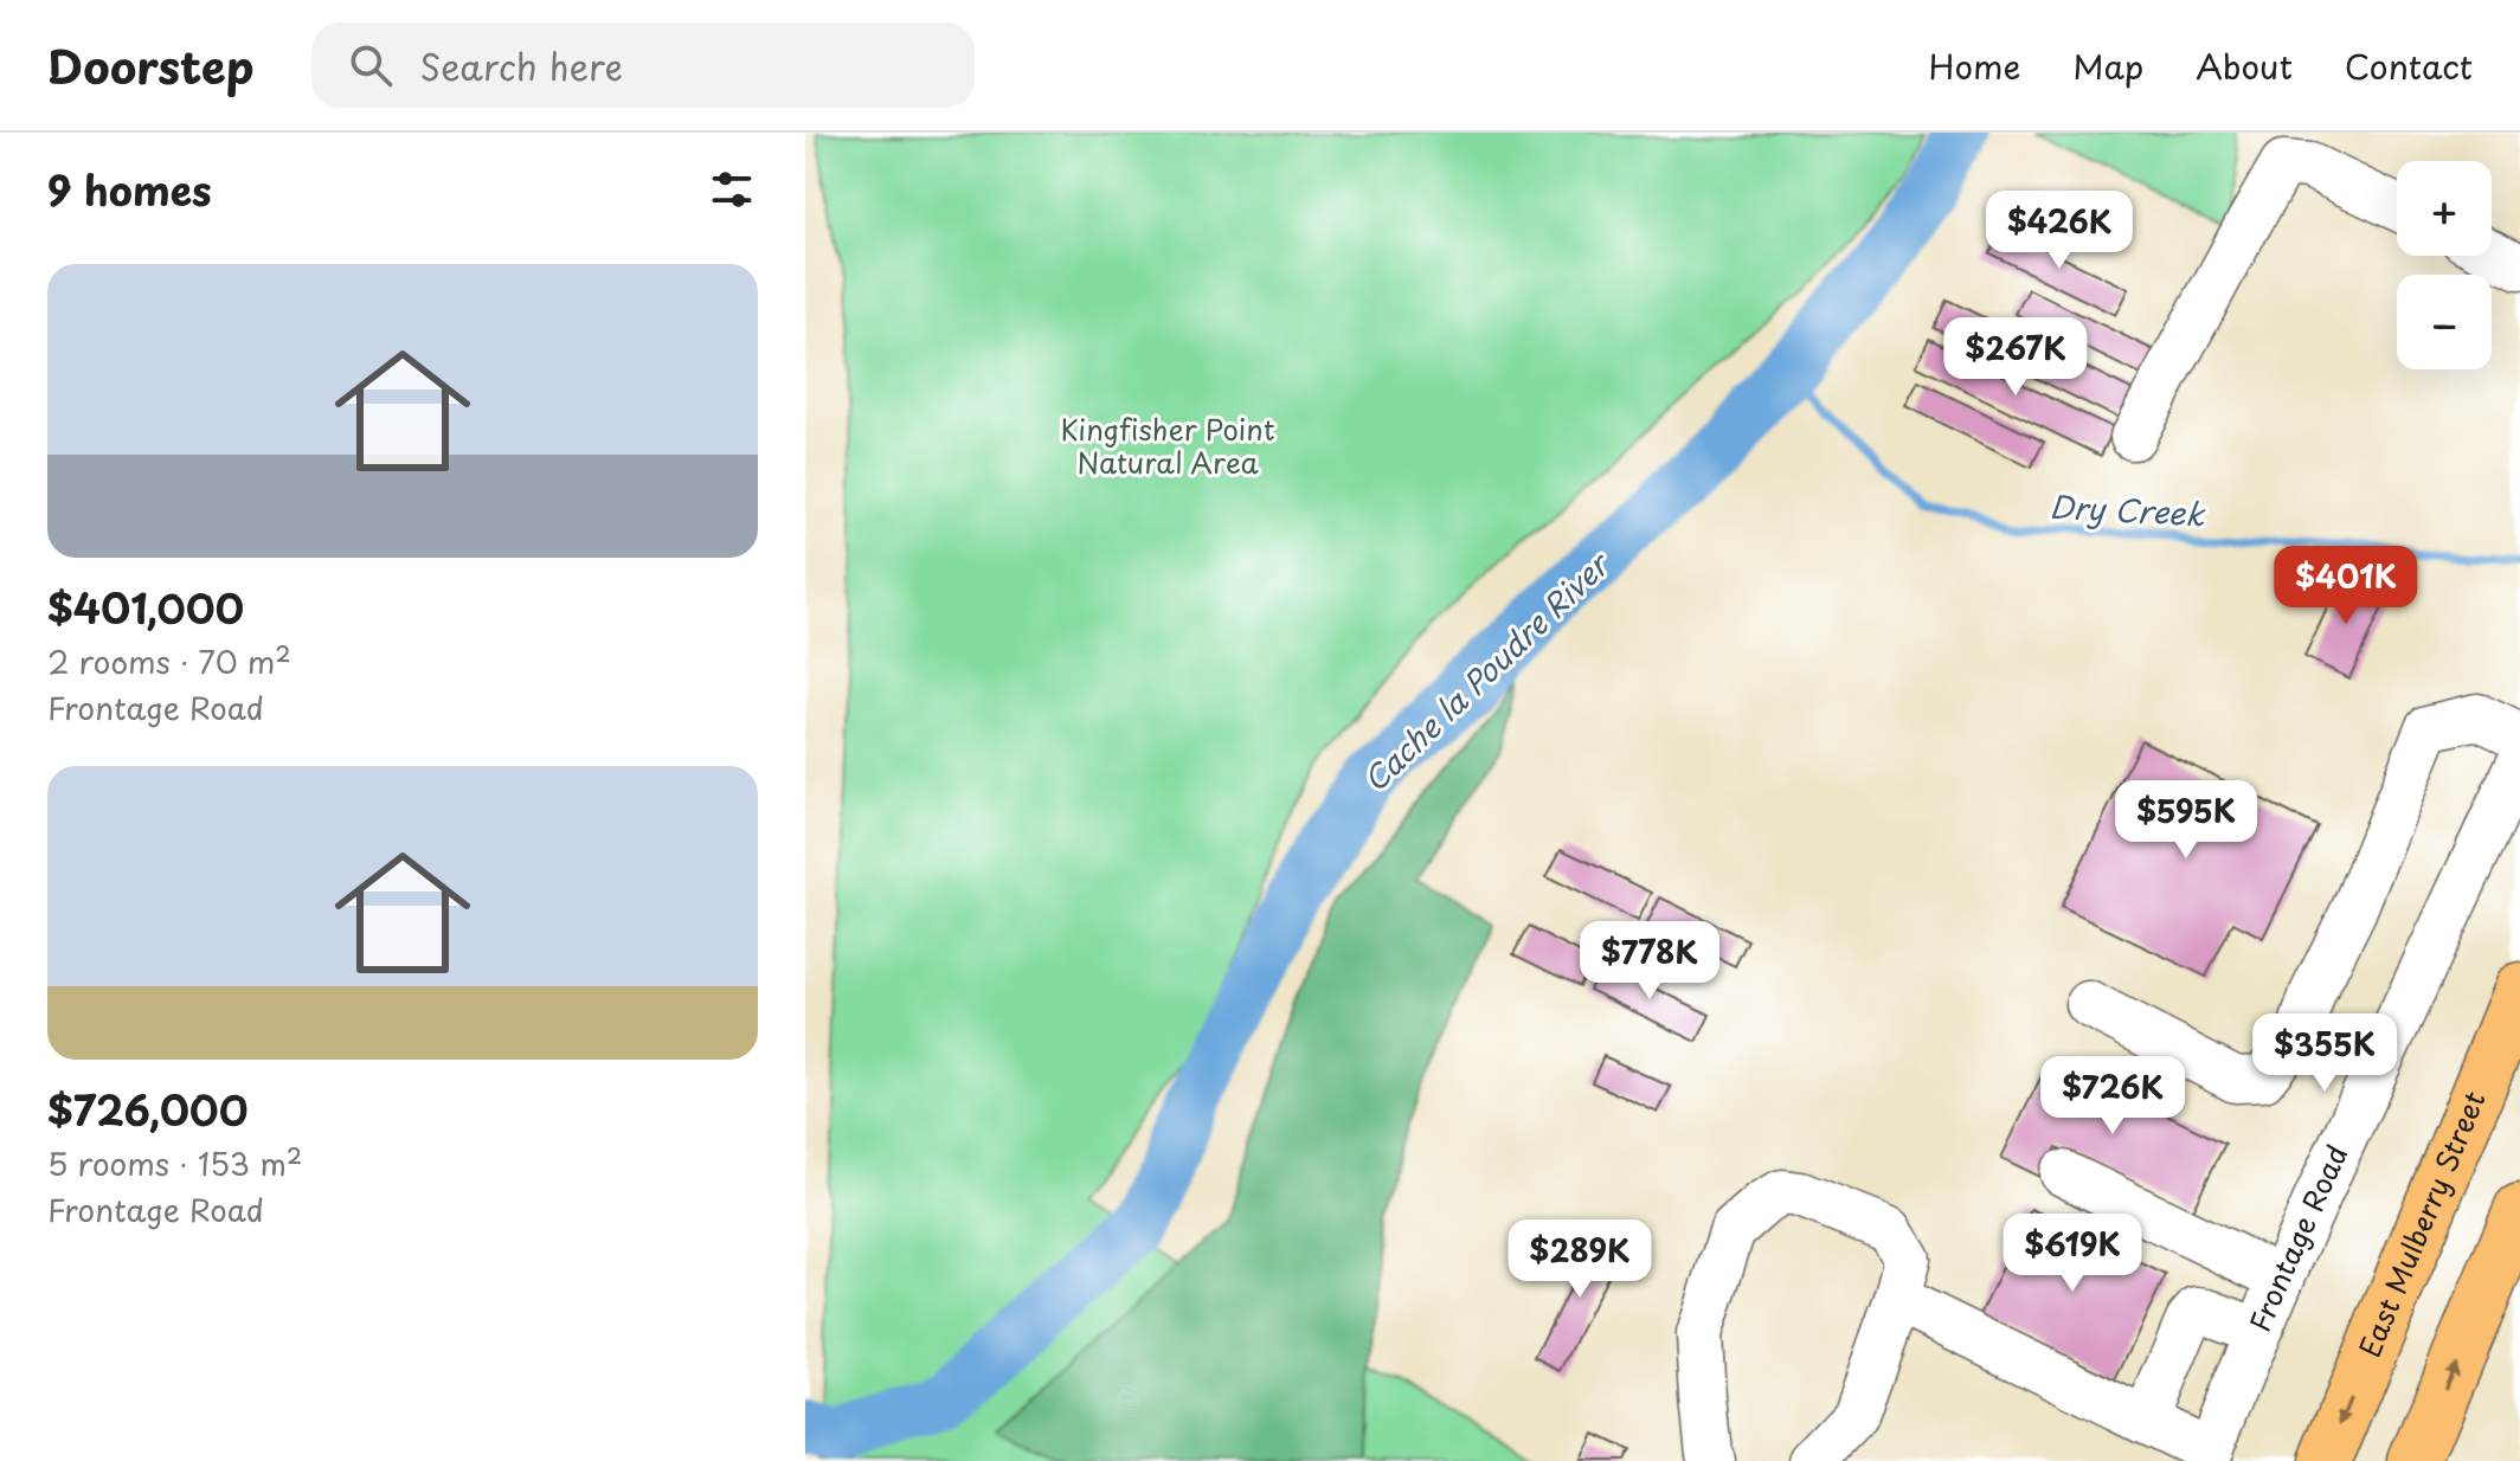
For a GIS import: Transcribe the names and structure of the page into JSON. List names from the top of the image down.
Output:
{
  "streets": {
    "highway": ["East Mulberry Street"],
    "street": ["Frontage Road"]
  },
  "water": ["Dry Creek", "Cache la Poudre River"],
  "parks": ["Kingfisher Point Natural Area"],
  "page": {
    "header": "Doorstep",
    "search": "Search here",
    "nav": [
      "Home",
      "Map",
      "About",
      "Contact"
    ],
    "heading": "9 homes",
    "map_buttons": ["+", "−"],
    "price": [
      "$426K",
      "$267K",
      "$401K",
      "$595K",
      "$778K",
      "$355K",
      "$726K",
      "$619K",
      "$289K"
    ],
    "list": [
      {
        "name": "$401,000",
        "note": "2 rooms · 70 m² · Frontage Road"
      },
      {
        "name": "$726,000",
        "note": "5 rooms · 153 m² · Frontage Road"
      }
    ]
  }
}
